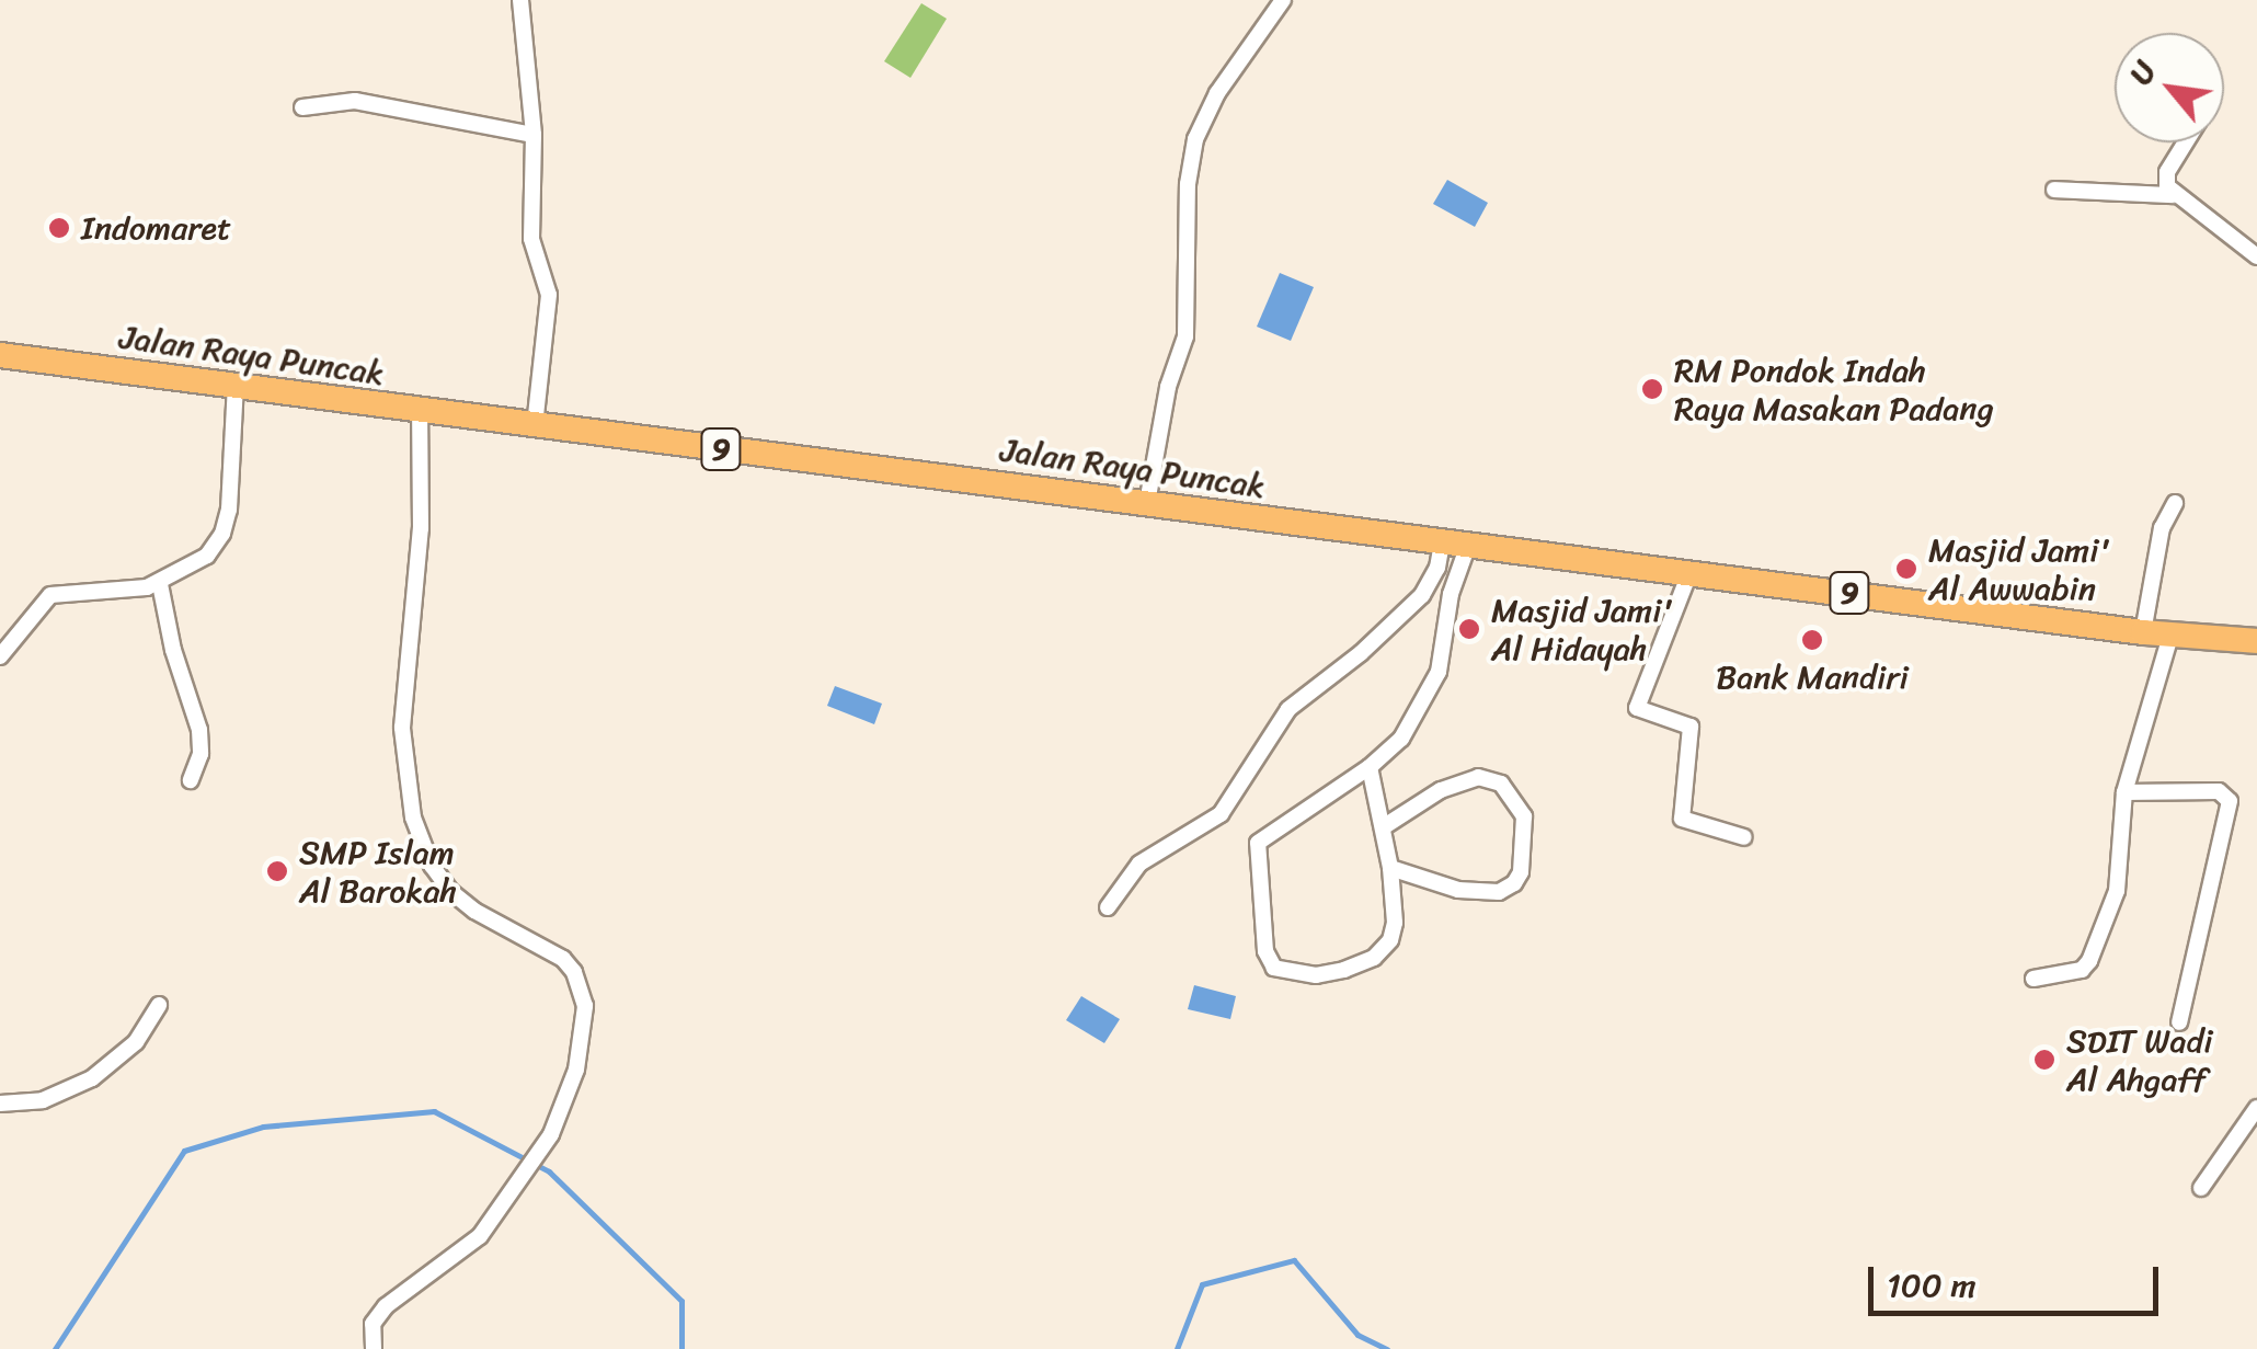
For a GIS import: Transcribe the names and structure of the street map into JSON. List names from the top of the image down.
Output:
{
  "streets": {
    "highway": ["Jalan Raya Puncak", "9"]
  },
  "places": [
    "Indomaret",
    "RM Pondok Indah Raya Masakan Padang",
    "Masjid Jami' Al Awwabin",
    "Masjid Jami' Al Hidayah",
    "Bank Mandiri",
    "SMP Islam Al Barokah",
    "SDIT Wadi Al Ahgaff"
  ],
  "scale_bar": "100 m",
  "north": "top left"
}
